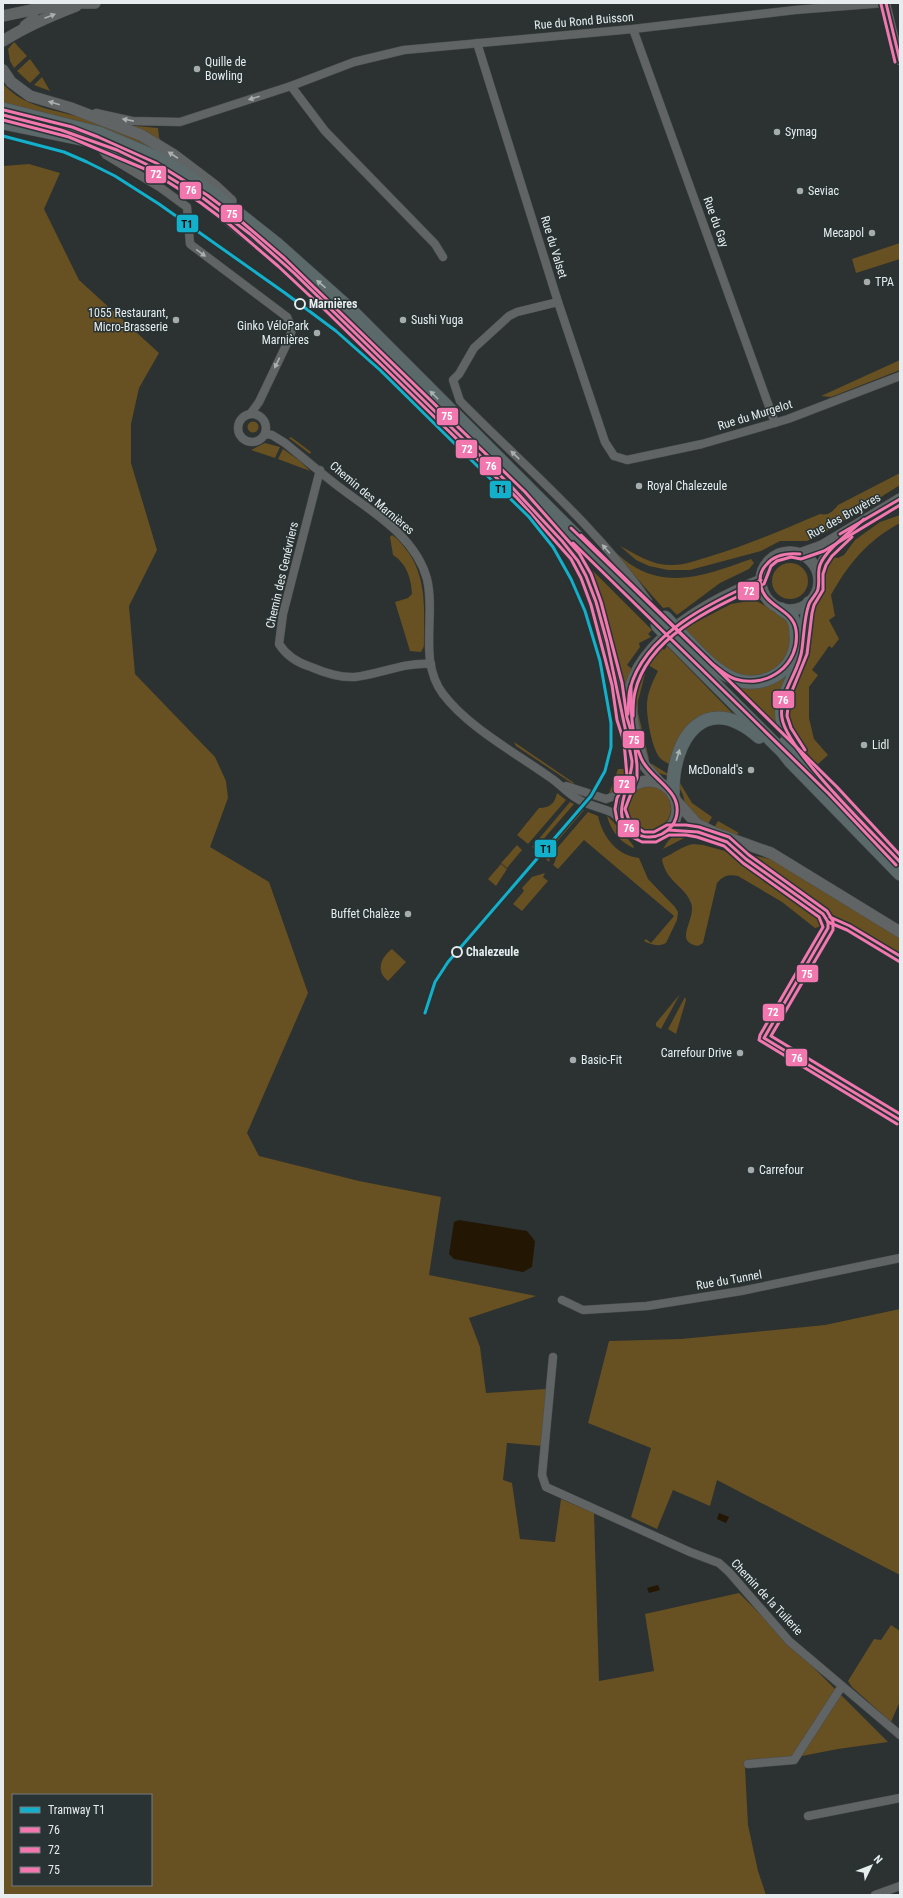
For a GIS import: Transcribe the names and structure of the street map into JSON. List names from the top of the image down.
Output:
{
  "streets": {
    "street": [
      "Rue du Rond Buisson",
      "Rue du Gay",
      "Rue du Valset",
      "Rue du Murgelot",
      "Chemin des Marnières",
      "Rue des Bruyères",
      "Chemin des Genévriers",
      "Rue du Tunnel",
      "Chemin de la Tuilerie"
    ]
  },
  "crossings": [
    ["Rue du Rond Buisson", "Rue du Gay"],
    ["Rue du Rond Buisson", "Rue du Valset"],
    ["Rue du Gay", "Rue du Murgelot"],
    ["Rue du Valset", "Rue du Murgelot"],
    ["Chemin des Marnières", "Chemin des Genévriers"]
  ],
  "places": [
    "Quille de Bowling",
    "Symag",
    "Seviac",
    "Mecapol",
    "TPA",
    "Marnières",
    "1055 Restaurant, Micro-Brasserie",
    "Sushi Yuga",
    "Ginko VéloPark Marnières",
    "Royal Chalezeule",
    "Lidl",
    "McDonald's",
    "Buffet Chalèze",
    "Chalezeule",
    "Carrefour Drive",
    "Basic-Fit",
    "Carrefour"
  ],
  "lines": [
    "transit line 76",
    "transit line 72",
    "transit line 75",
    "tram line T1"
  ],
  "legend": [
    "Tramway T1",
    "76",
    "72",
    "75"
  ],
  "north": "top right"
}
